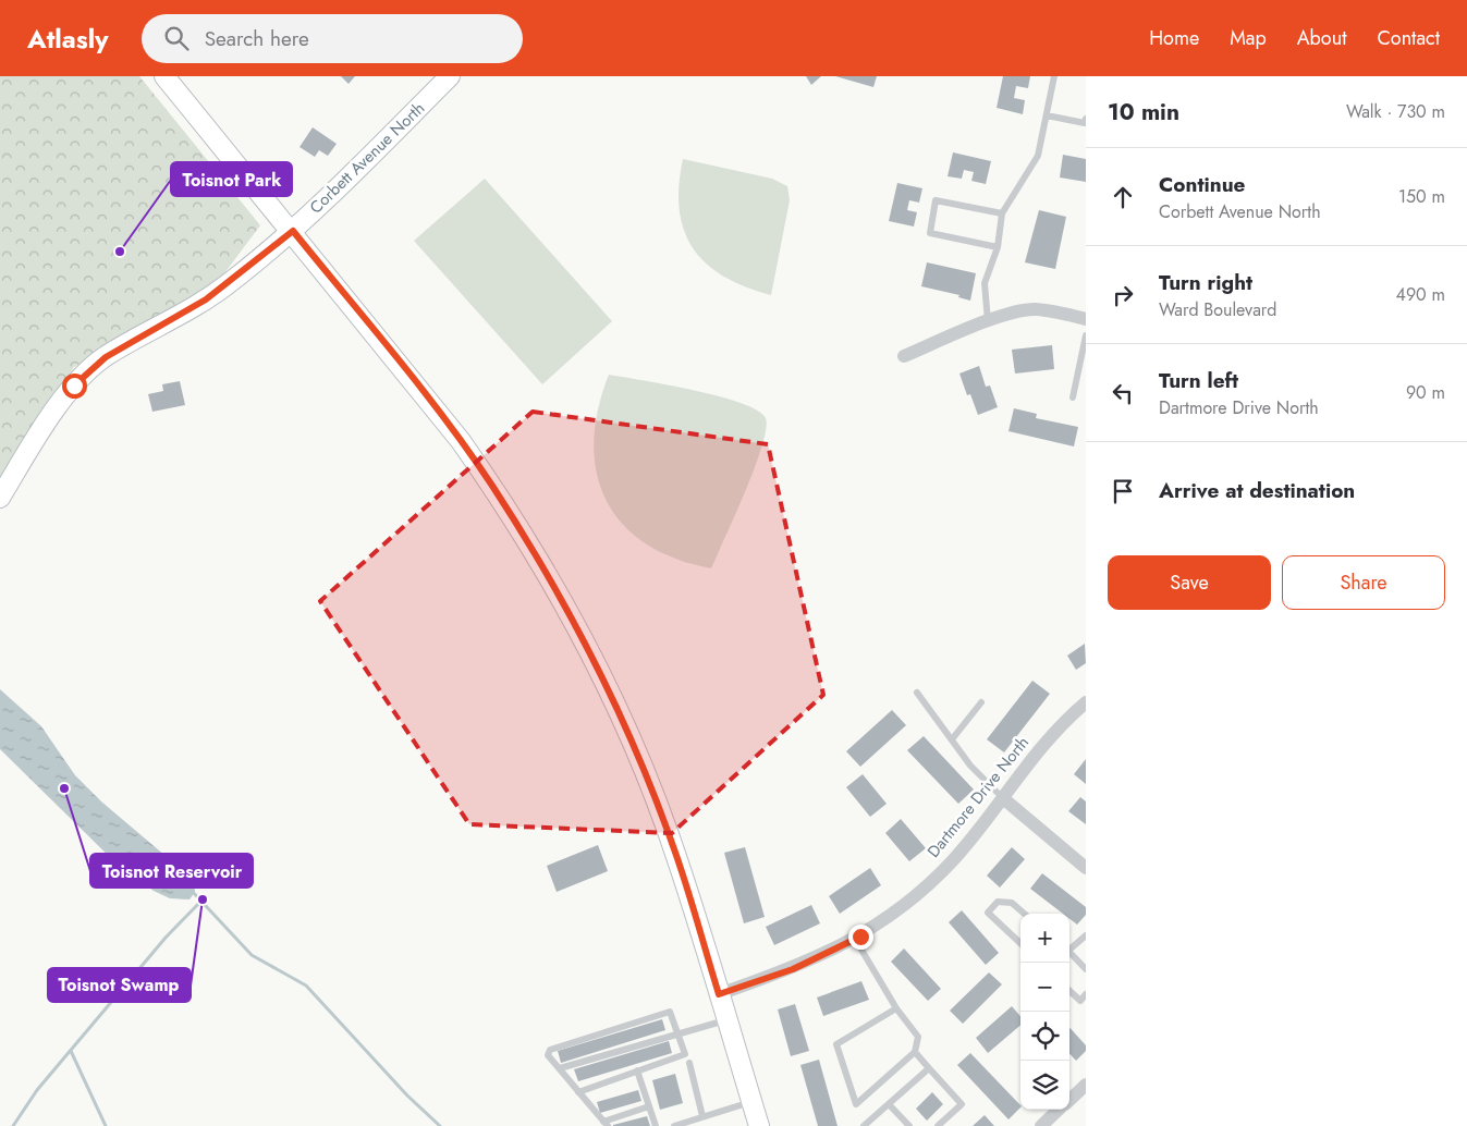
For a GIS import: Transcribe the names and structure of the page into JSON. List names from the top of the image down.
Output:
{
  "streets": {
    "main road": ["Corbett Avenue North"],
    "street": ["Dartmore Drive North"]
  },
  "places": ["Toisnot Park", "Toisnot Reservoir", "Toisnot Swamp"],
  "page": {
    "header": "Atlasly",
    "search": "Search here",
    "nav": [
      "Home",
      "Map",
      "About",
      "Contact"
    ],
    "heading": ["10 min", "Walk · 730 m"],
    "list": [
      ["Continue", "Corbett Avenue North", "150 m"],
      ["Turn right", "Ward Boulevard", "490 m"],
      ["Turn left", "Dartmore Drive North", "90 m"],
      "Arrive at destination"
    ],
    "buttons": ["Save", "Share"],
    "map_buttons": ["+", "−"]
  }
}
